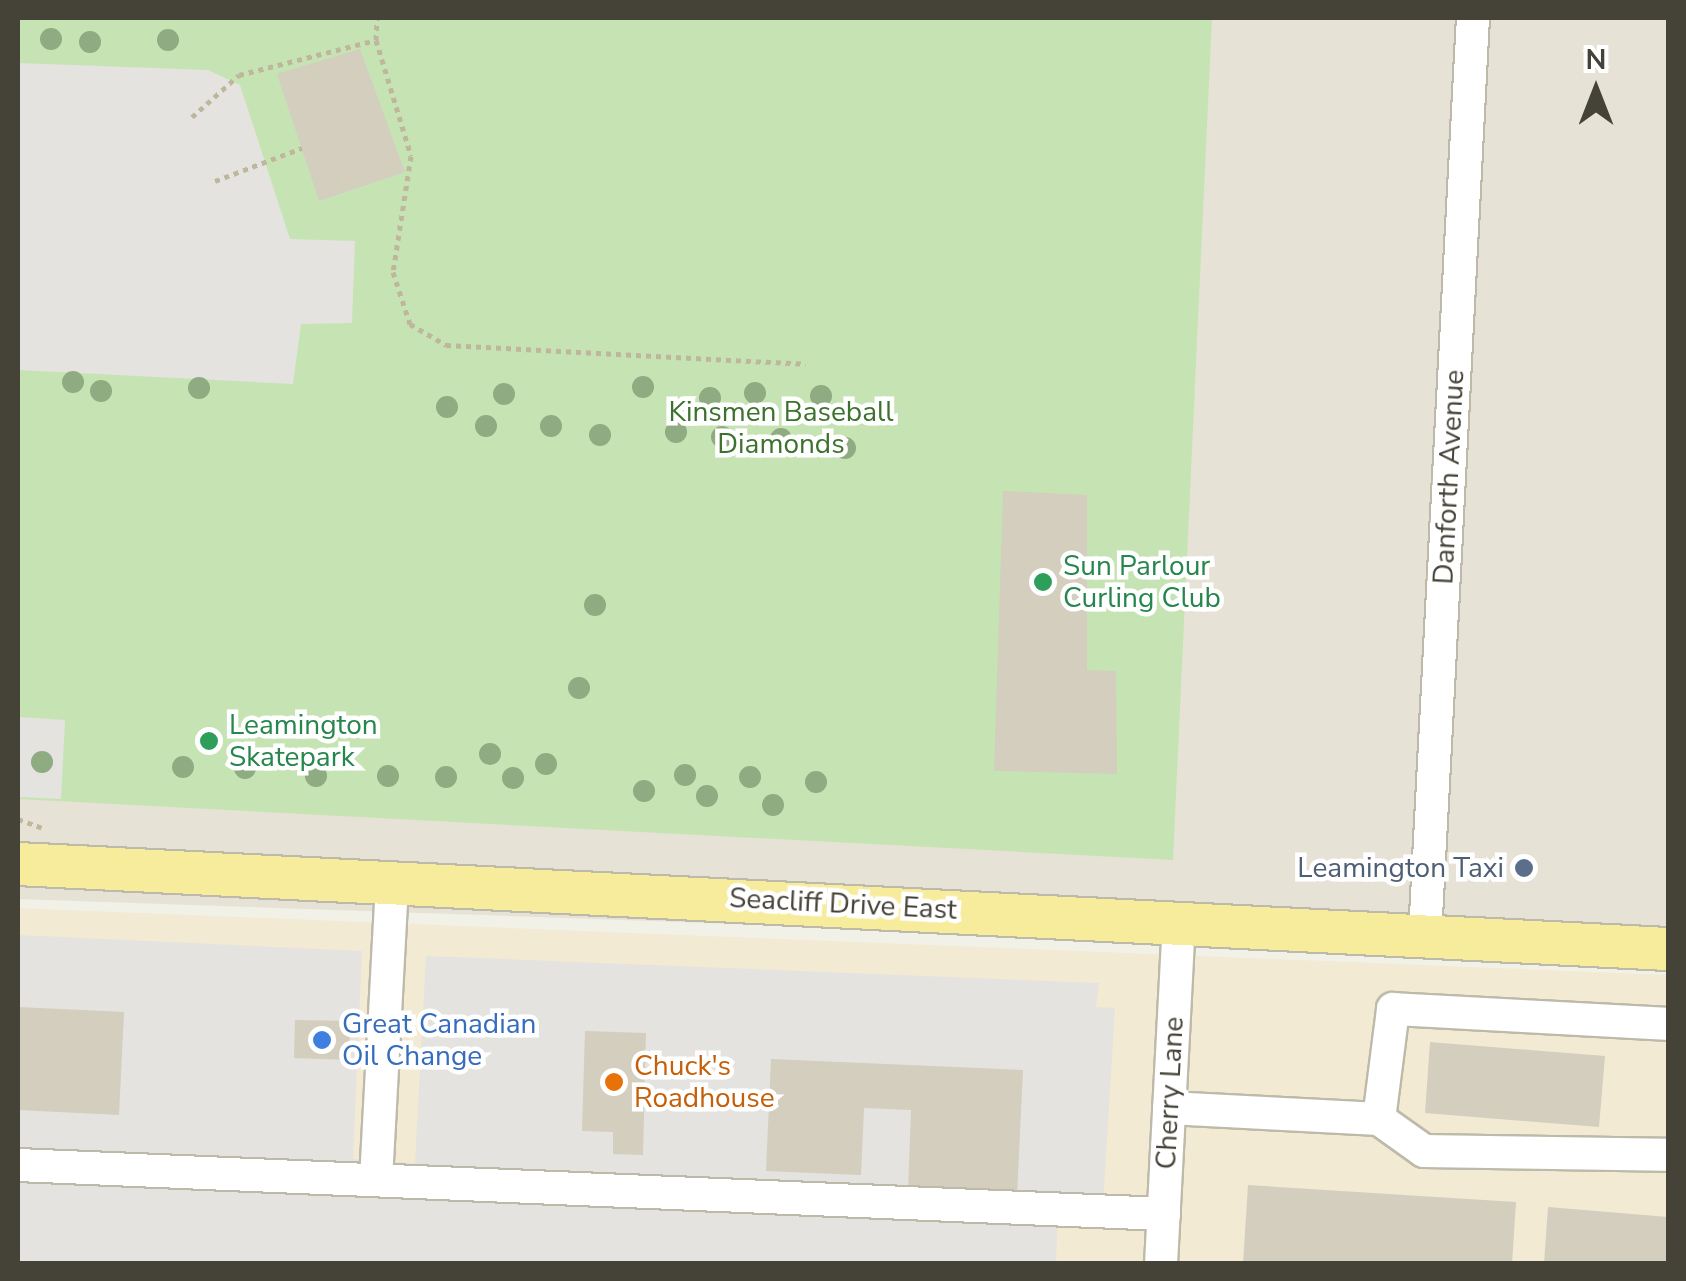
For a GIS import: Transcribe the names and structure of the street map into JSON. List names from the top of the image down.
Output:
{
  "streets": {
    "main road": ["Seacliff Drive East"],
    "street": ["Danforth Avenue", "Cherry Lane"]
  },
  "crossings": [
    ["Danforth Avenue", "Seacliff Drive East"],
    ["Seacliff Drive East", "Cherry Lane"]
  ],
  "parks": ["Kinsmen Baseball Diamonds"],
  "places": [
    "Sun Parlour Curling Club",
    "Leamington Skatepark",
    "Leamington Taxi",
    "Great Canadian Oil Change",
    "Chuck's Roadhouse"
  ],
  "north": "top"
}
